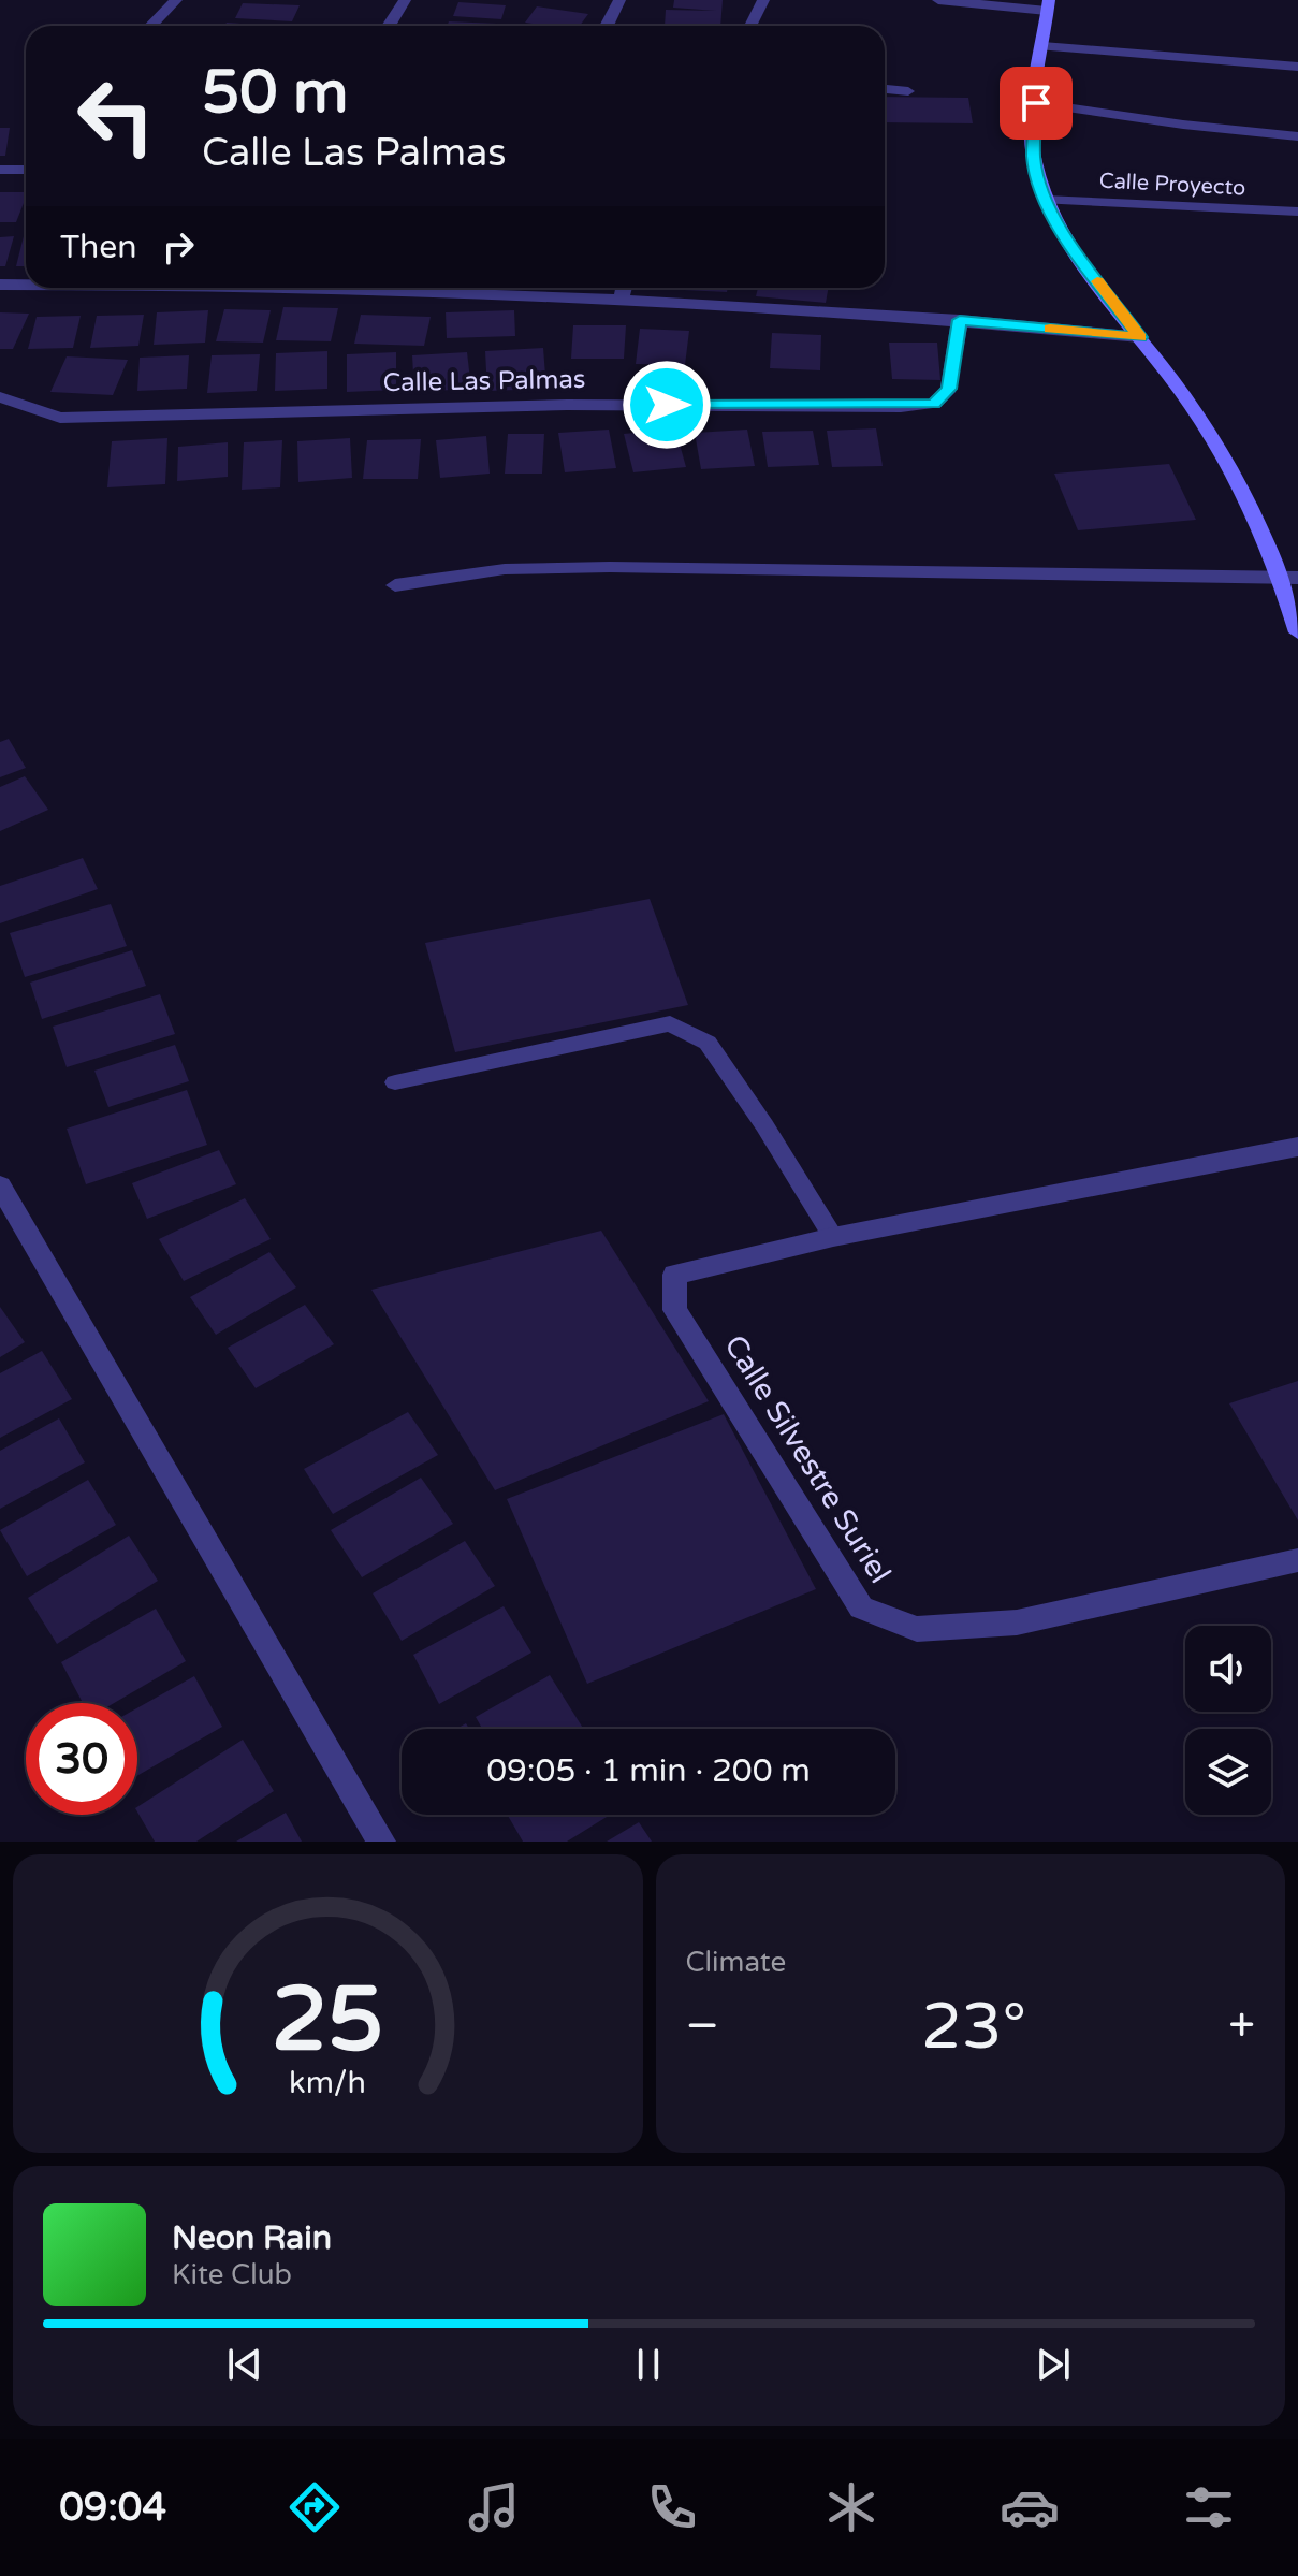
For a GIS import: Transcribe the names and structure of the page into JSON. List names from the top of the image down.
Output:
{
  "streets": {
    "street": ["Calle Proyecto", "Calle Las Palmas", "Calle Silvestre Suriel"]
  },
  "page": {
    "turn": ["50 m", "Calle Las Palmas"],
    "then": "Then",
    "limit": "30",
    "trip": "09:05 · 1 min · 200 m",
    "tile": "Climate",
    "heat": ["−", "23°", "+"],
    "song": ["Neon Rain", "Kite Club"],
    "tabs": "09:04",
    "gauge": ["25", "km/h"]
  }
}
